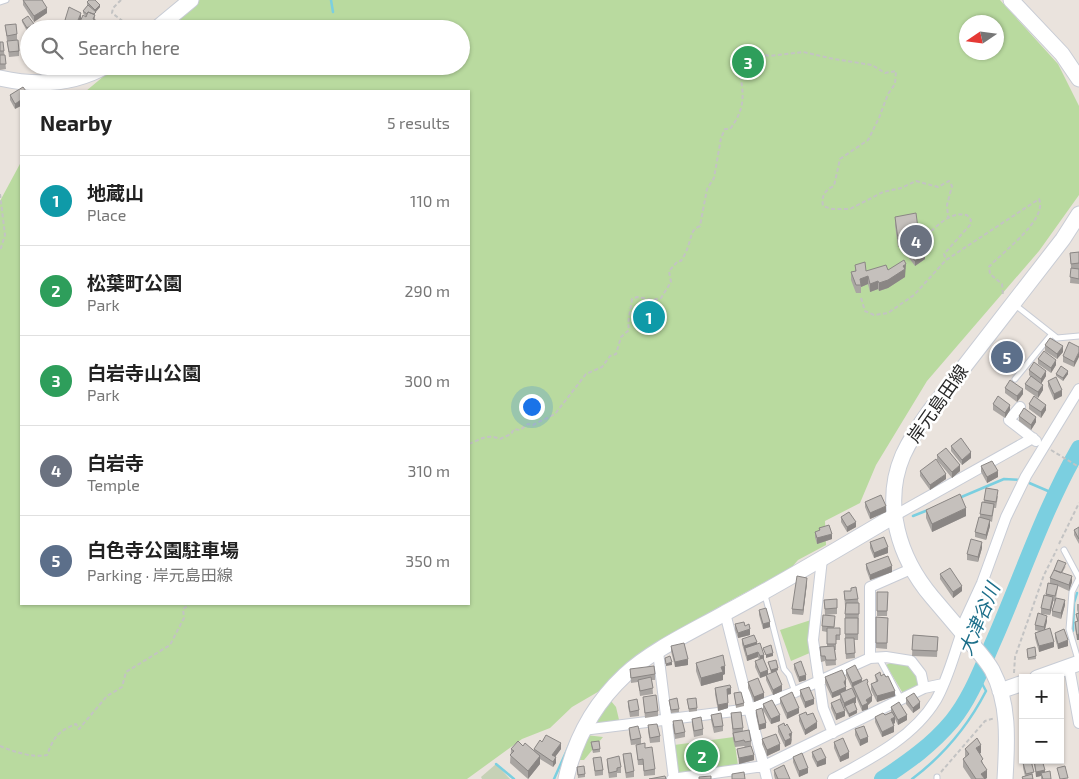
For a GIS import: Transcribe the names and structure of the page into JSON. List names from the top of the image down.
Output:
{
  "streets": {
    "street": ["岸元島田線"]
  },
  "water": ["大津谷川"],
  "north": "left",
  "page": {
    "search": "Search here",
    "pins": [
      "3",
      "4",
      "1",
      "5",
      "2"
    ],
    "heading": ["Nearby", "5 results"],
    "list": [
      {
        "mark": "1",
        "name": "地蔵山",
        "note": "Place",
        "value": "110 m"
      },
      {
        "mark": "2",
        "name": "松葉町公園",
        "note": "Park",
        "value": "290 m"
      },
      {
        "mark": "3",
        "name": "白岩寺山公園",
        "note": "Park",
        "value": "300 m"
      },
      {
        "mark": "4",
        "name": "白岩寺",
        "note": "Temple",
        "value": "310 m"
      },
      {
        "mark": "5",
        "name": "白色寺公園駐車場",
        "note": "Parking · 岸元島田線",
        "value": "350 m"
      }
    ],
    "map_buttons": ["+", "−"]
  }
}
